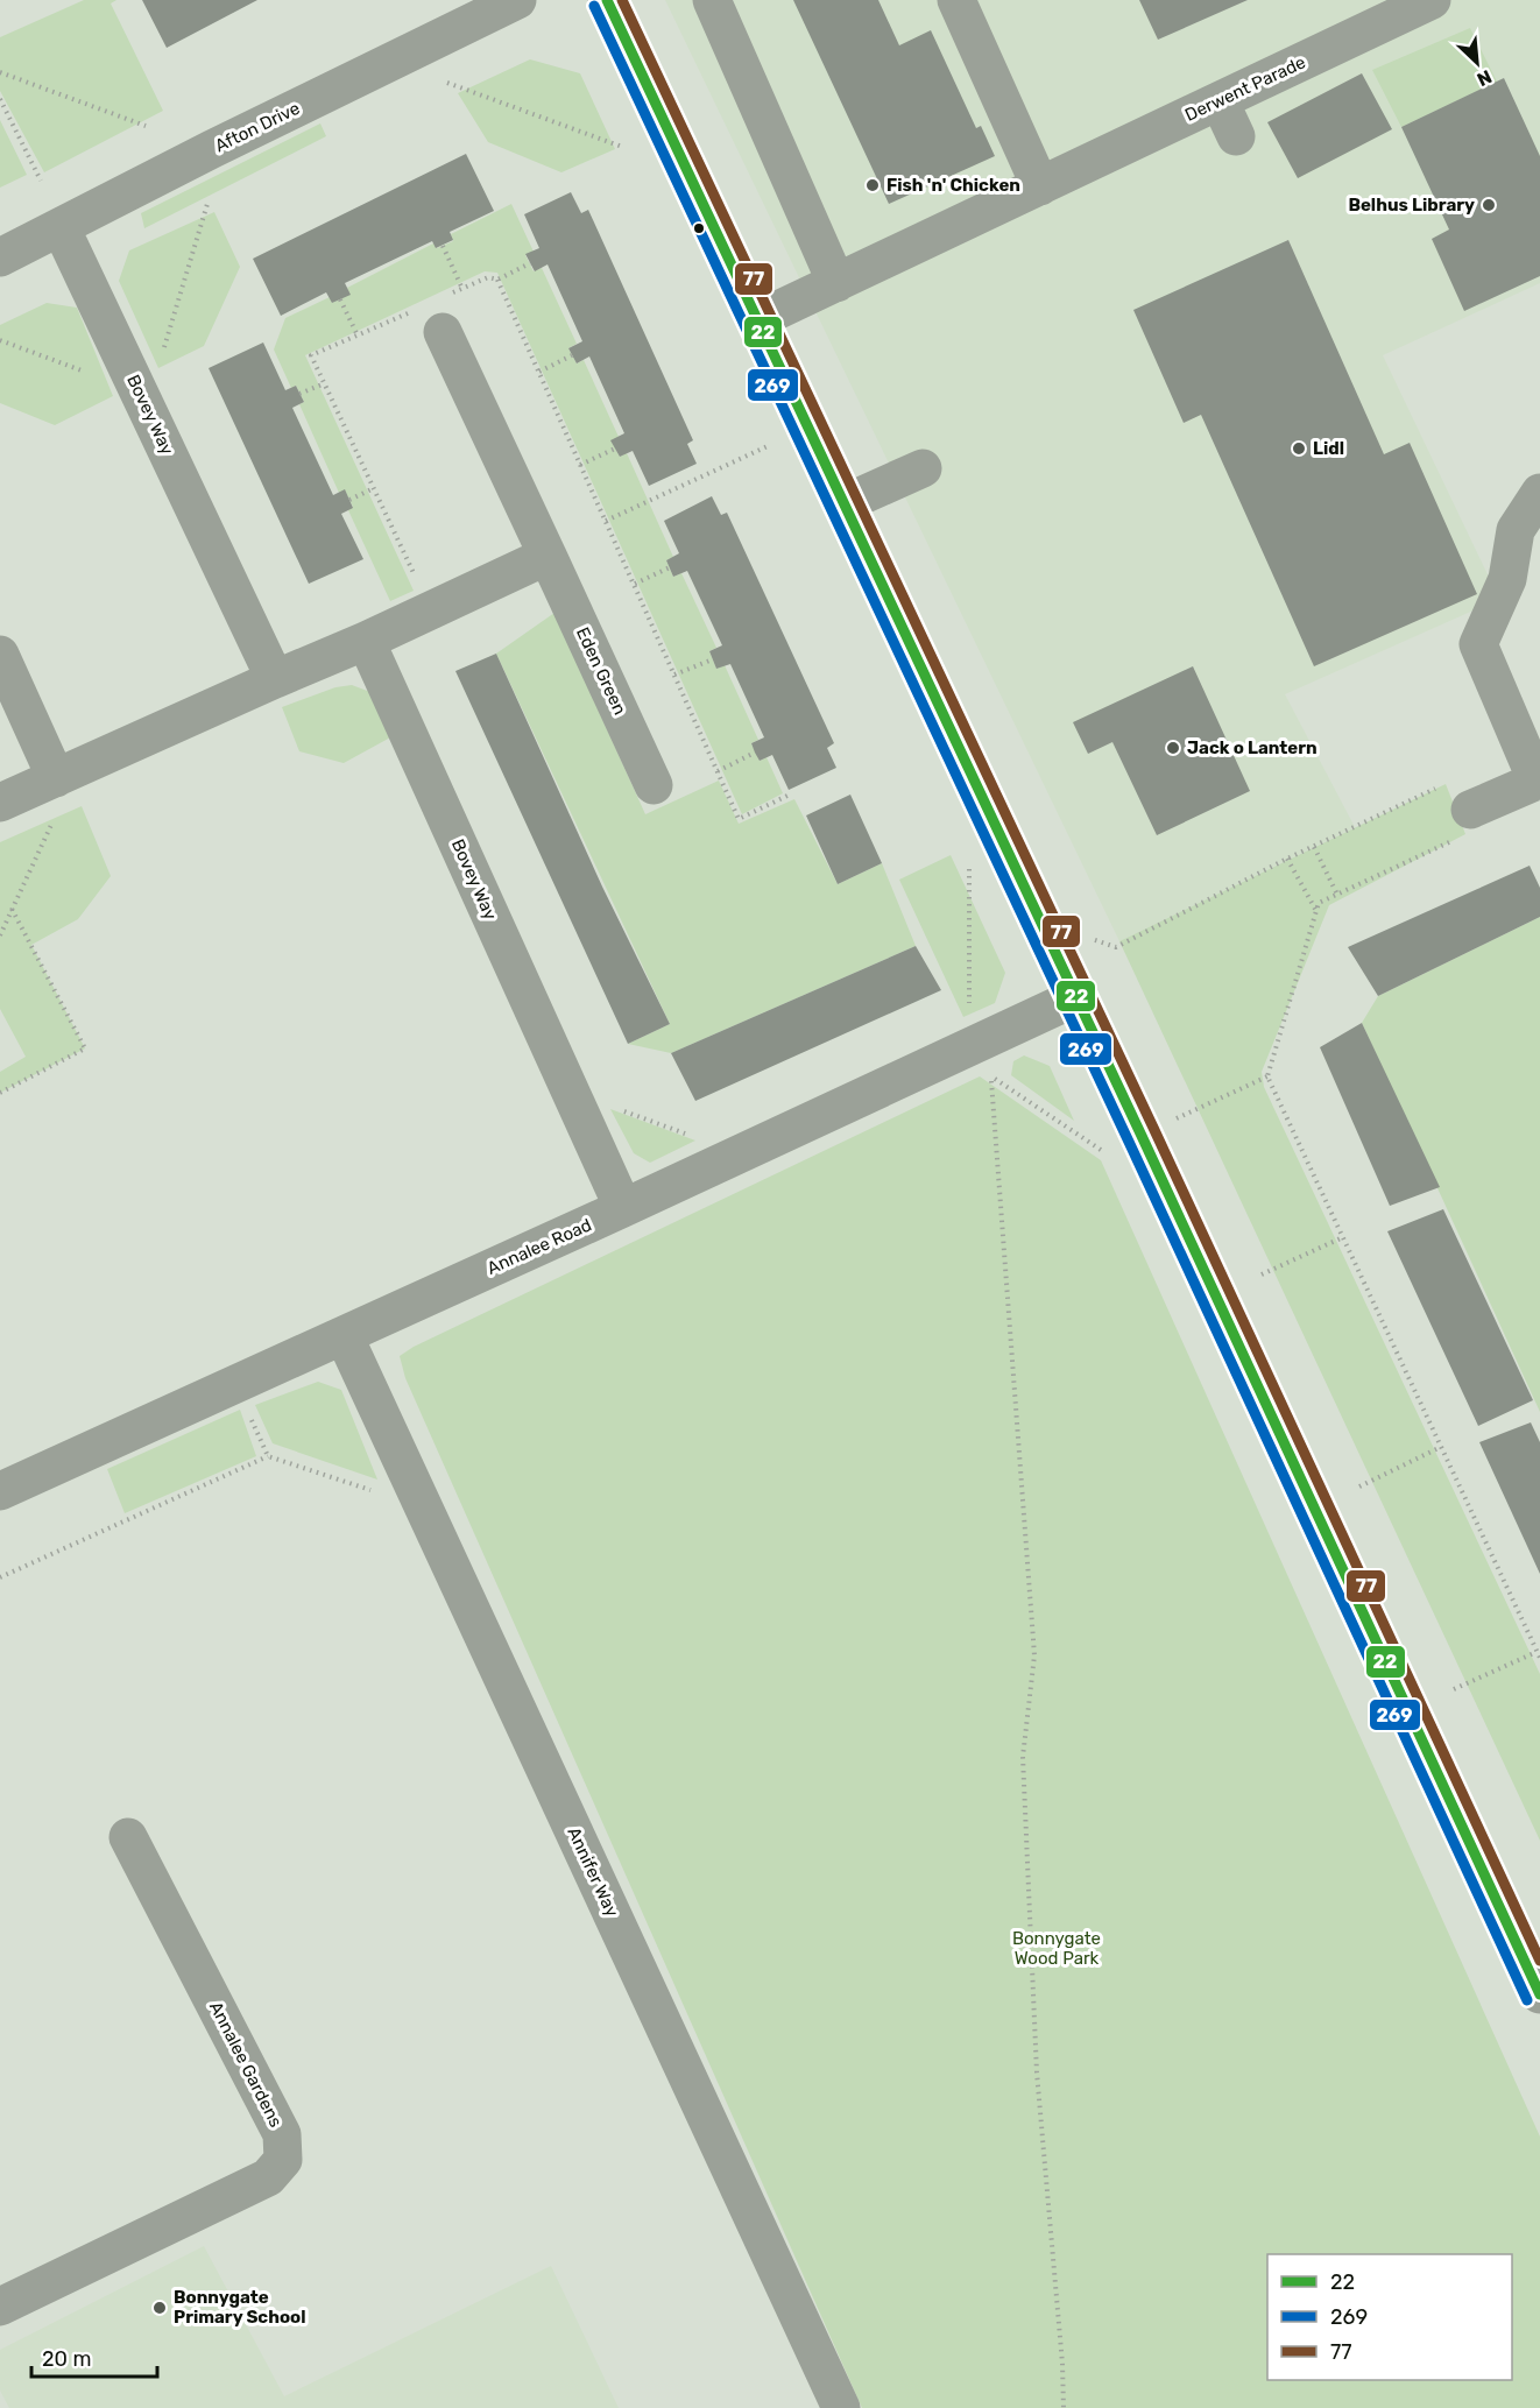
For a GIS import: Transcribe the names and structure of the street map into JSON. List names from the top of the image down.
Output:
{
  "streets": {
    "street": [
      "Derwent Parade",
      "Afton Drive",
      "Bovey Way",
      "Eden Green",
      "Annalee Road",
      "Annifer Way",
      "Annalee Gardens"
    ]
  },
  "crossings": [
    ["Afton Drive", "Bovey Way"],
    ["Bovey Way", "Annalee Road"],
    ["Annalee Road", "Annifer Way"]
  ],
  "parks": ["Bonnygate Wood Park"],
  "places": [
    "Fish 'n' Chicken",
    "Belhus Library",
    "Lidl",
    "Jack o Lantern",
    "Bonnygate Primary School"
  ],
  "lines": ["transit line 22", "transit line 77", "transit line 269"],
  "legend": ["22", "269", "77"],
  "scale_bar": "20 m",
  "north": "bottom right"
}
